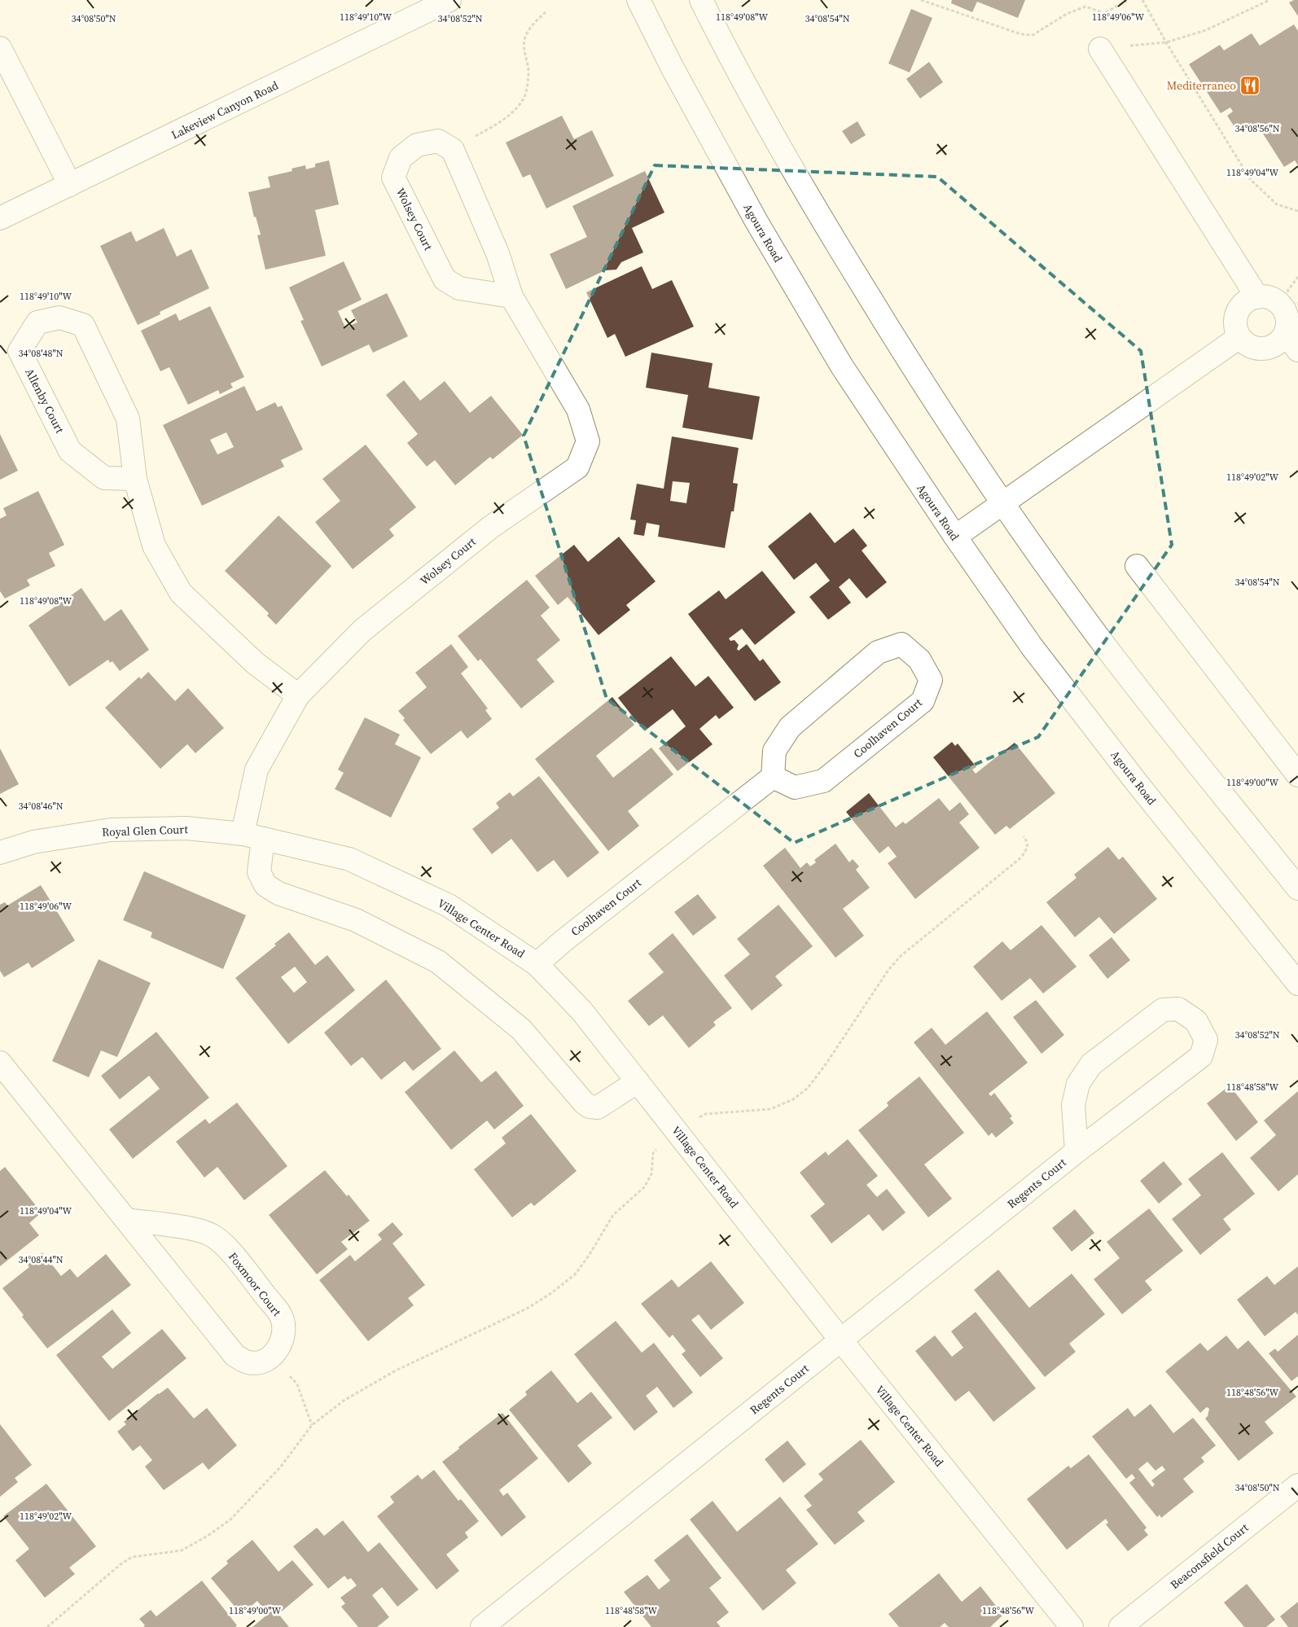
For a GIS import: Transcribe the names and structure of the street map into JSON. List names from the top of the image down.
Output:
{
  "streets": {
    "street": [
      "Lakeview Canyon Road",
      "Wolsey Court",
      "Agoura Road",
      "Allenby Court",
      "Coolhaven Court",
      "Royal Glen Court",
      "Village Center Road",
      "Regents Court",
      "Foxmoor Court",
      "Beaconsfield Court"
    ]
  },
  "crossings": [
    ["Wolsey Court", "Allenby Court"],
    ["Wolsey Court", "Royal Glen Court"],
    ["Wolsey Court", "Village Center Road"],
    ["Coolhaven Court", "Village Center Road"],
    ["Royal Glen Court", "Village Center Road"],
    ["Village Center Road", "Regents Court"]
  ],
  "places": {
    "restaurant": ["Mediterraneo"]
  },
  "coordinates": [
    "118°49'10\"W",
    "118°49'08\"W",
    "118°49'06\"W",
    "34°08'50\"N",
    "34°08'52\"N",
    "34°08'54\"N",
    "34°08'56\"N",
    "118°49'04\"W",
    "34°08'48\"N",
    "118°49'02\"W",
    "118°49'00\"W",
    "34°08'46\"N",
    "118°48'58\"W",
    "34°08'44\"N",
    "118°48'56\"W"
  ]
}
